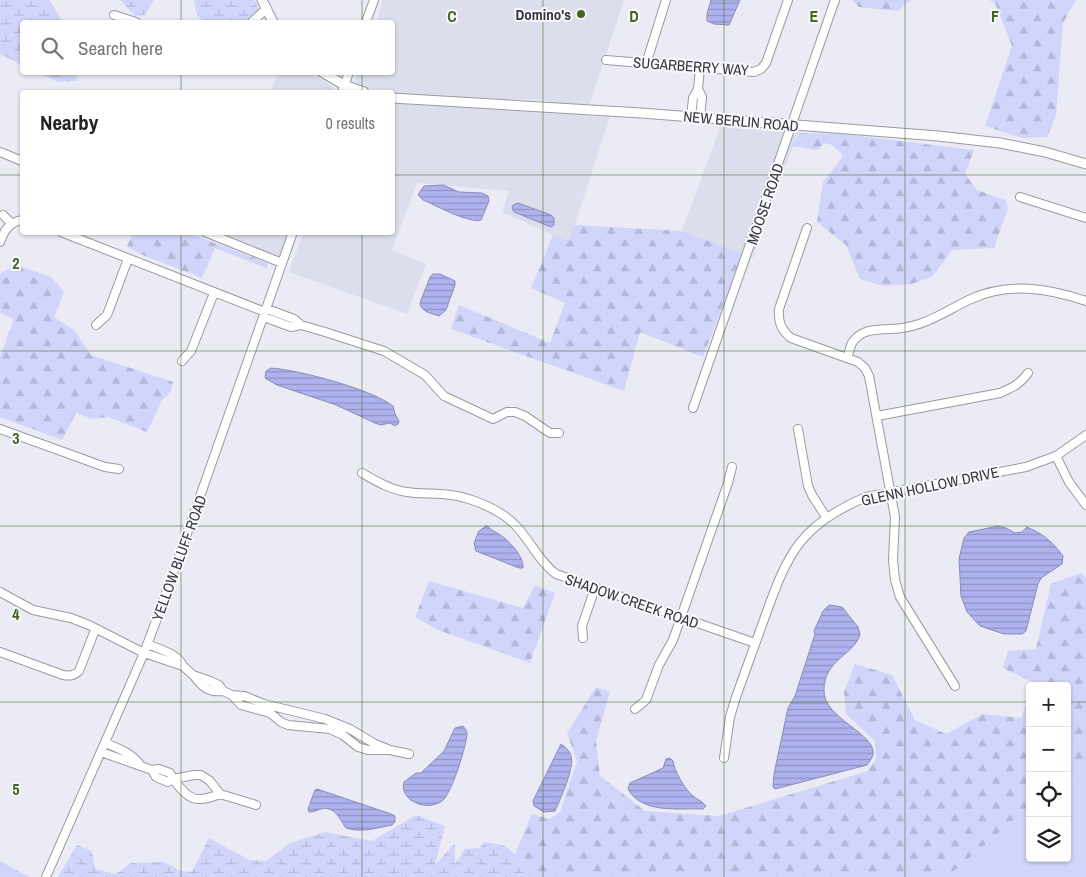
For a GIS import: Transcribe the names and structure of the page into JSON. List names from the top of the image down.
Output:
{
  "streets": {
    "main road": ["NEW BERLIN ROAD"],
    "street": [
      "SUGARBERRY WAY",
      "MOOSE ROAD",
      "GLENN HOLLOW DRIVE",
      "YELLOW BLUFF ROAD",
      "SHADOW CREEK ROAD"
    ]
  },
  "crossings": [
    ["NEW BERLIN ROAD", "MOOSE ROAD"],
    ["GLENN HOLLOW DRIVE", "SHADOW CREEK ROAD"]
  ],
  "places": ["Domino's"],
  "page": {
    "search": "Search here",
    "heading": ["Nearby", "0 results"],
    "map_buttons": ["+", "−"]
  },
  "grid": {
    "columns": [
      "C",
      "D",
      "E",
      "F"
    ],
    "rows": [
      "2",
      "3",
      "4",
      "5"
    ]
  }
}
